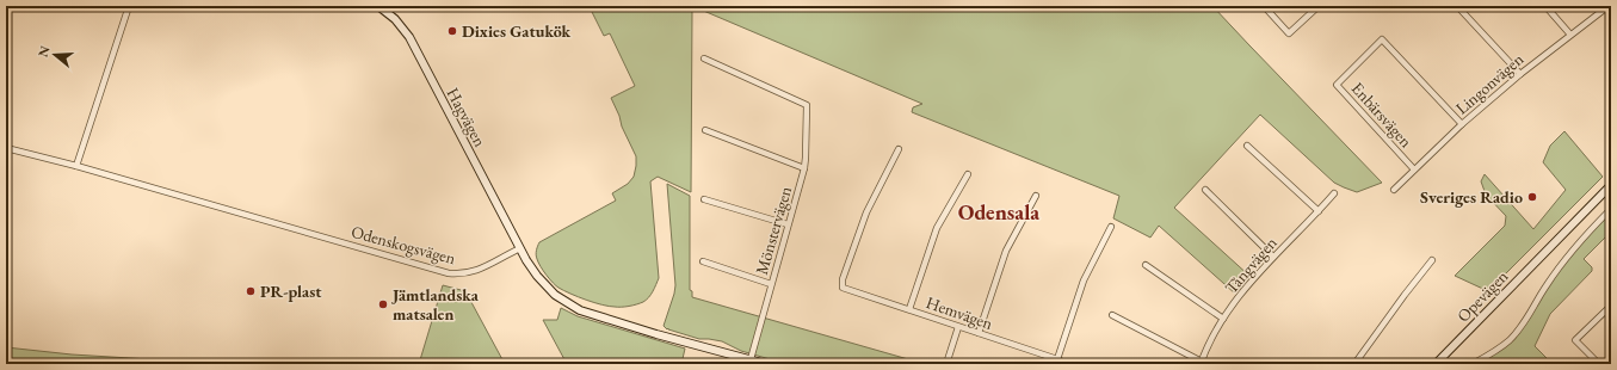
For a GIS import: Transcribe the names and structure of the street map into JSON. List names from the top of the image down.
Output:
{
  "streets": {
    "street": [
      "Lingonvägen",
      "Enbärsvägen",
      "Hagvägen",
      "Mönstervägen",
      "Odenskogsvägen",
      "Tångvägen",
      "Opevägen",
      "Hemvägen"
    ]
  },
  "crossings": [
    ["Lingonvägen", "Enbärsvägen"],
    ["Hagvägen", "Odenskogsvägen"]
  ],
  "districts": ["Odensala"],
  "places": [
    "Dixies Gatukök",
    "Sveriges Radio",
    "PR-plast",
    "Jämtlandska matsalen"
  ],
  "north": "left"
}
